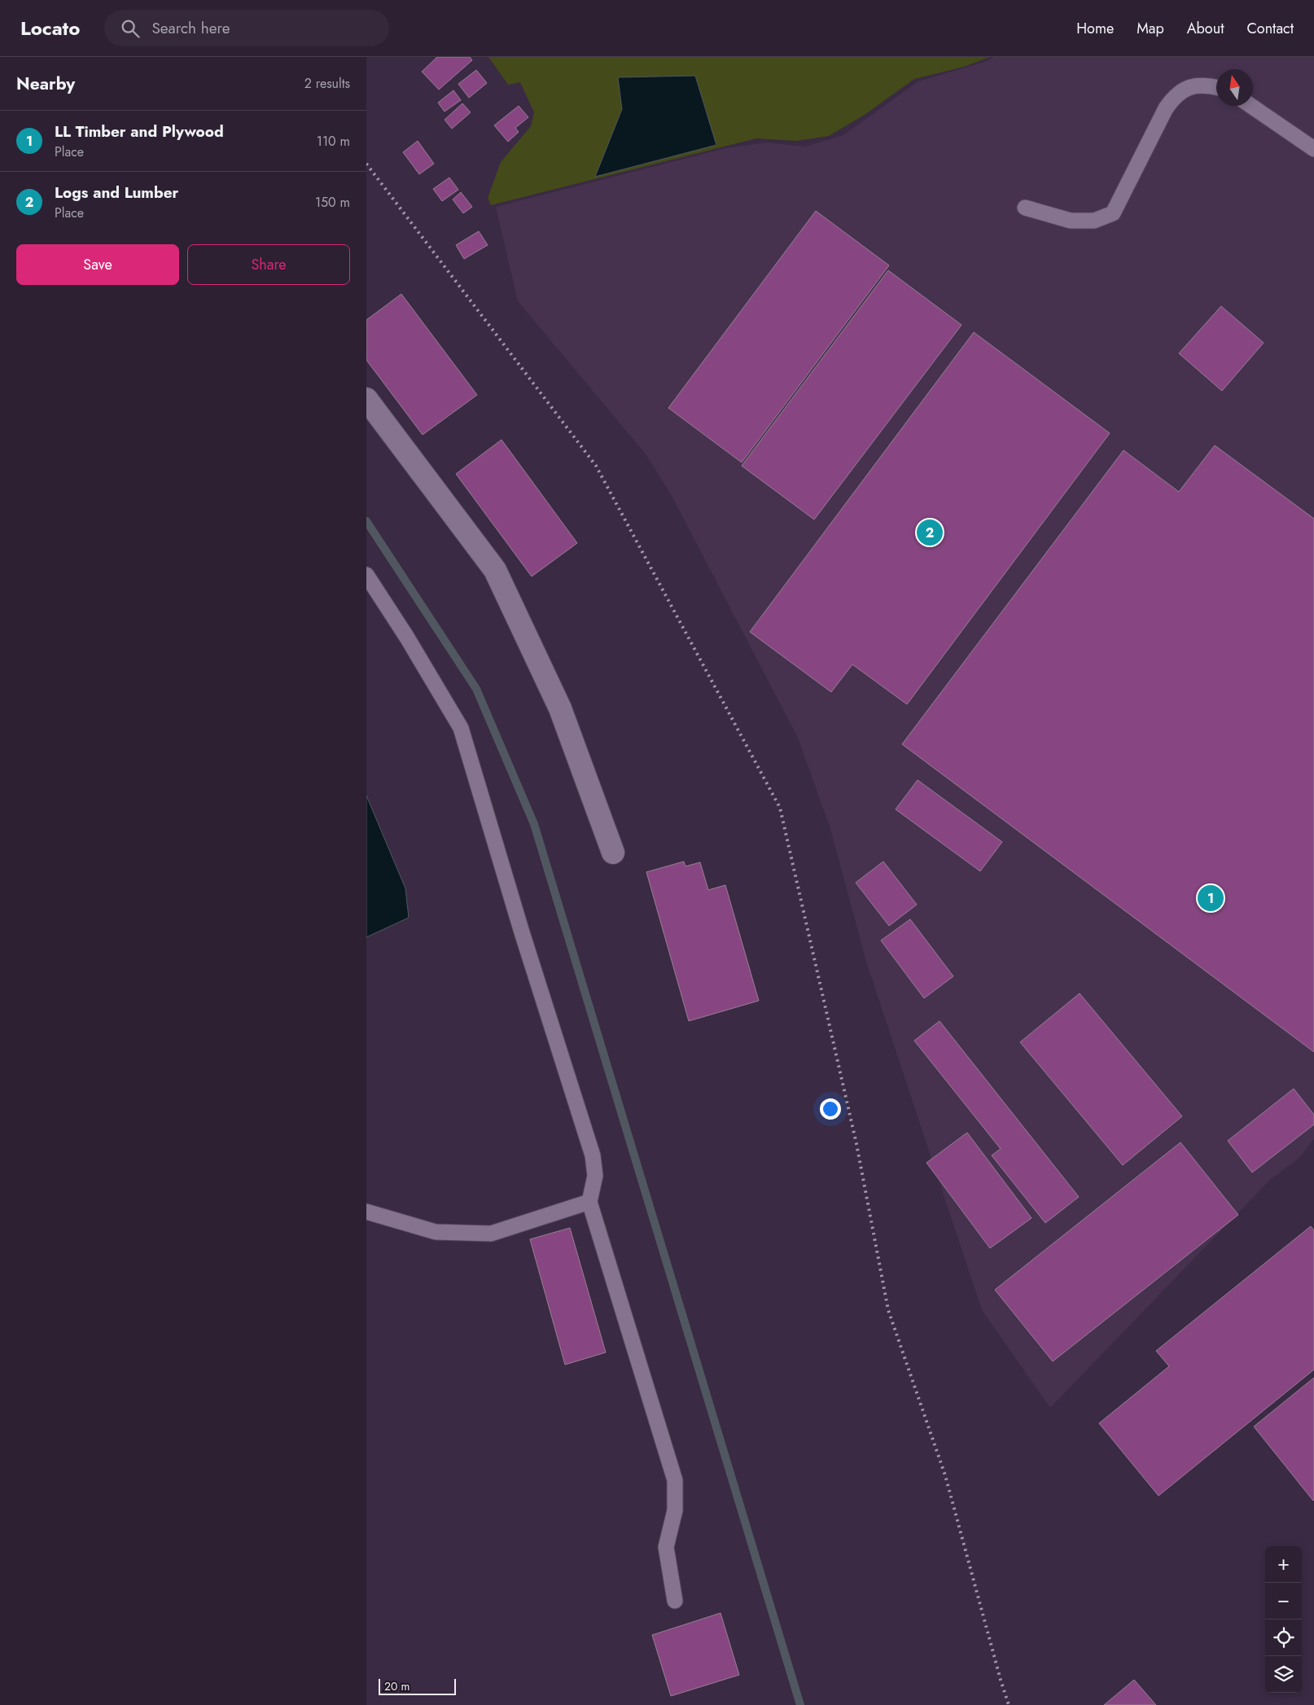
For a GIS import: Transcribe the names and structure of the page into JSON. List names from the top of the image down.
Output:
{
  "scale_bar": "20 m",
  "north": "top",
  "page": {
    "header": "Locato",
    "search": "Search here",
    "nav": [
      "Home",
      "Map",
      "About",
      "Contact"
    ],
    "heading": ["Nearby", "2 results"],
    "list": [
      {
        "mark": "1",
        "name": "LL Timber and Plywood",
        "note": "Place",
        "value": "110 m"
      },
      {
        "mark": "2",
        "name": "Logs and Lumber",
        "note": "Place",
        "value": "150 m"
      }
    ],
    "buttons": ["Save", "Share"],
    "pins": ["2", "1"],
    "map_buttons": ["+", "−"],
    "scale": "20 m"
  }
}
